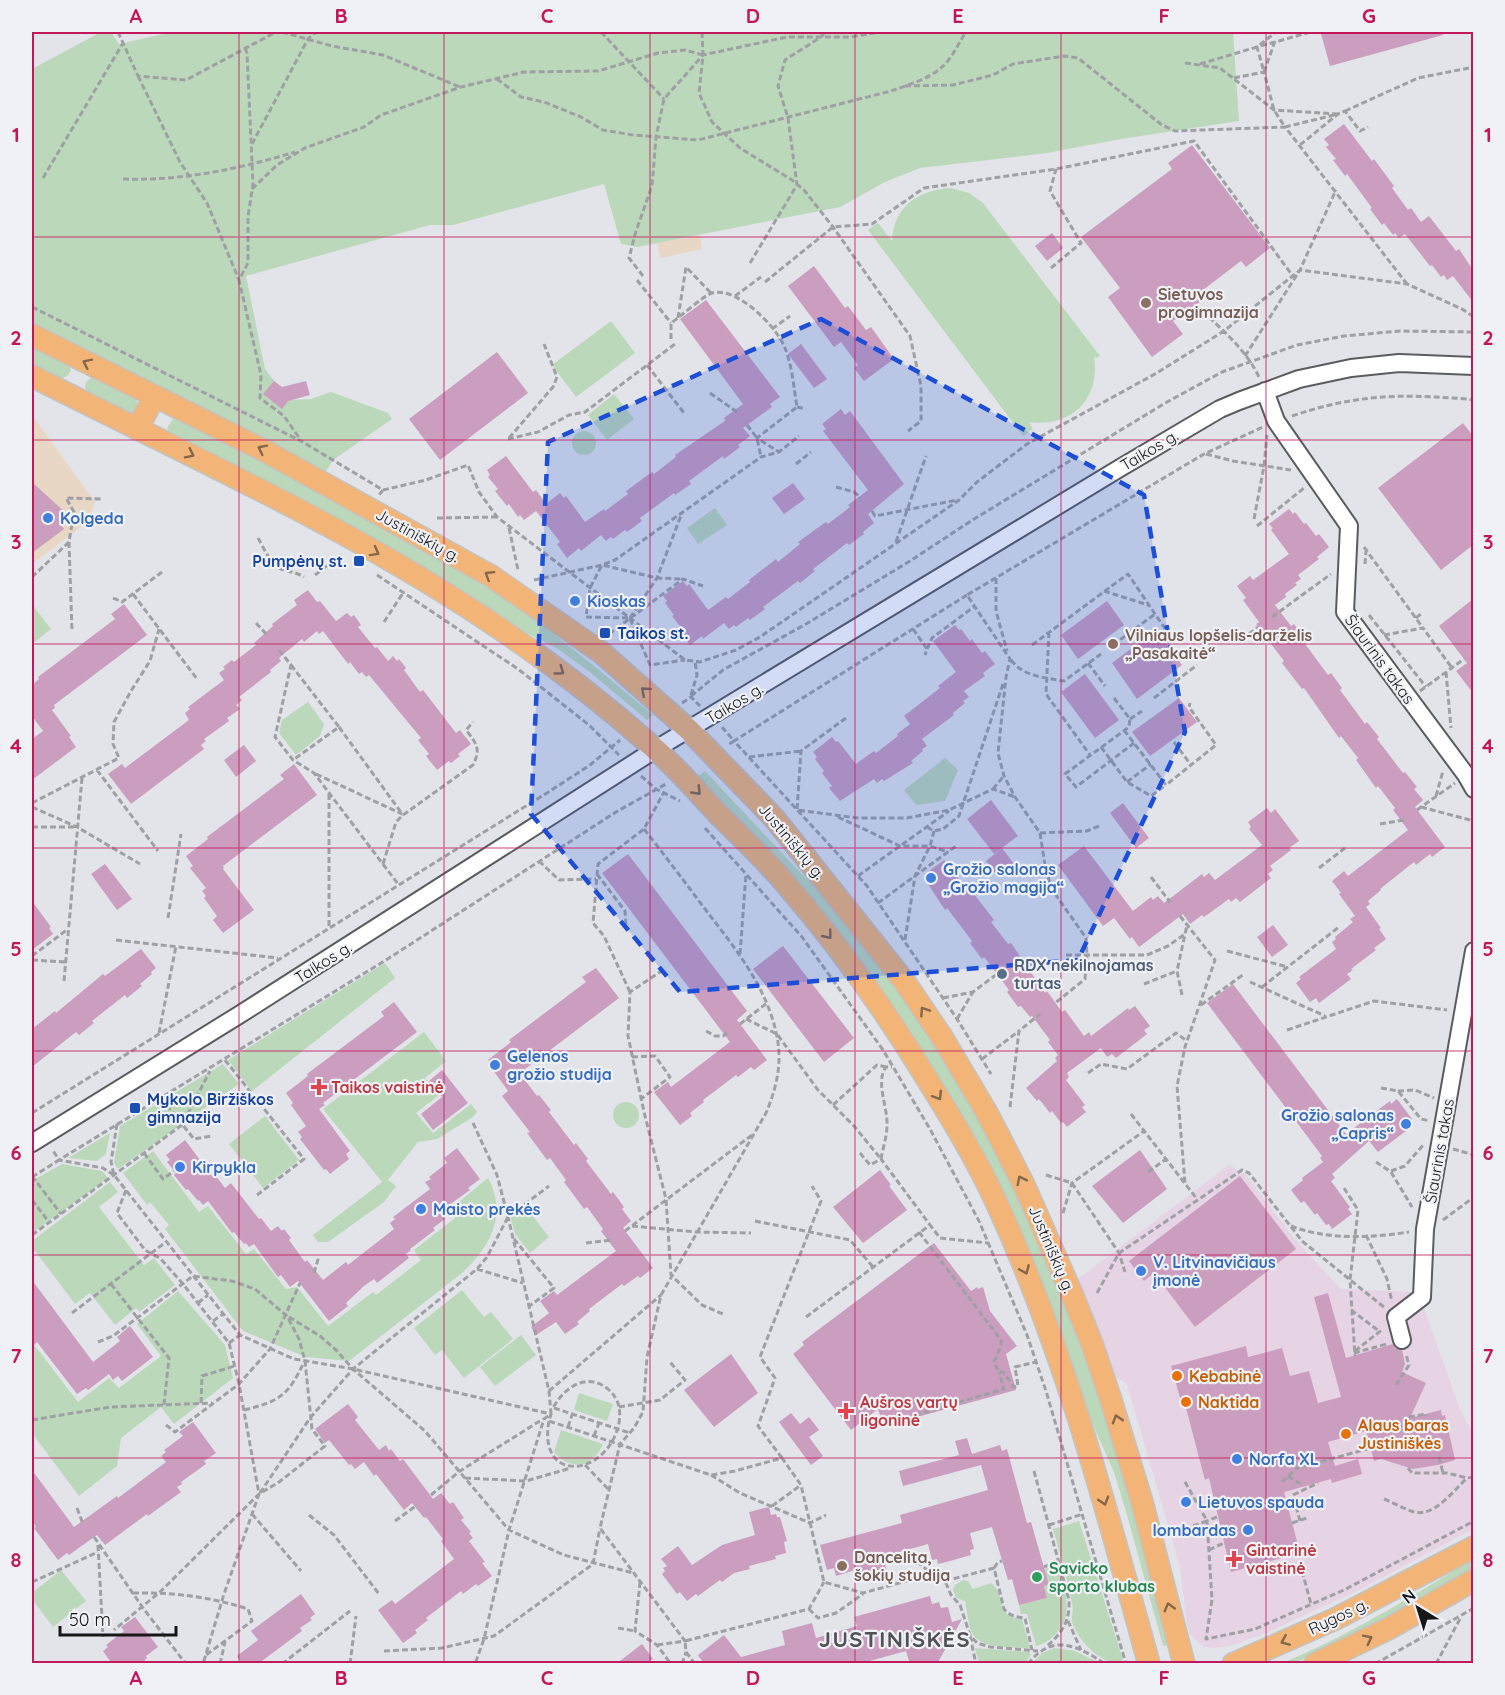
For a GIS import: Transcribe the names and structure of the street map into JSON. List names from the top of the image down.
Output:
{
  "streets": {
    "main road": ["Justiniškių g.", "Rygos g."],
    "street": ["Taikos g.", "Šiaurinis takas"]
  },
  "crossings": [
    ["Taikos g.", "Justiniškių g."]
  ],
  "districts": ["JUSTINIŠKĖS"],
  "places": {
    "other": [
      "Sietuvos progimnazija",
      "Kolgeda",
      "Kioskas",
      "Vilniaus lopšelis-darželis „Pasakaitė“",
      "Grožio salonas „Grožio magija“",
      "RDX nekilnojamas turtas",
      "Gelenos grožio studija",
      "Grožio salonas „Capris“",
      "Kirpykla",
      "Maisto prekės",
      "V. Litvinavičiaus įmonė",
      "Kebabinė",
      "Naktida",
      "Alaus baras Justiniškės",
      "Norfa XL",
      "Lietuvos spauda",
      "lombardas",
      "Dancelita, šokių studija",
      "Savicko sporto klubas"
    ],
    "transit": ["Pumpėnų st.", "Taikos st.", "Mykolo Biržiškos gimnazija"],
    "health": ["Taikos vaistinė", "Aušros vartų ligoninė", "Gintarinė vaistinė"]
  },
  "scale_bar": "50 m",
  "north": "top left",
  "grid": {
    "columns": [
      "A",
      "B",
      "C",
      "D",
      "E",
      "F",
      "G"
    ],
    "rows": [
      "1",
      "2",
      "3",
      "4",
      "5",
      "6",
      "7",
      "8"
    ]
  }
}
